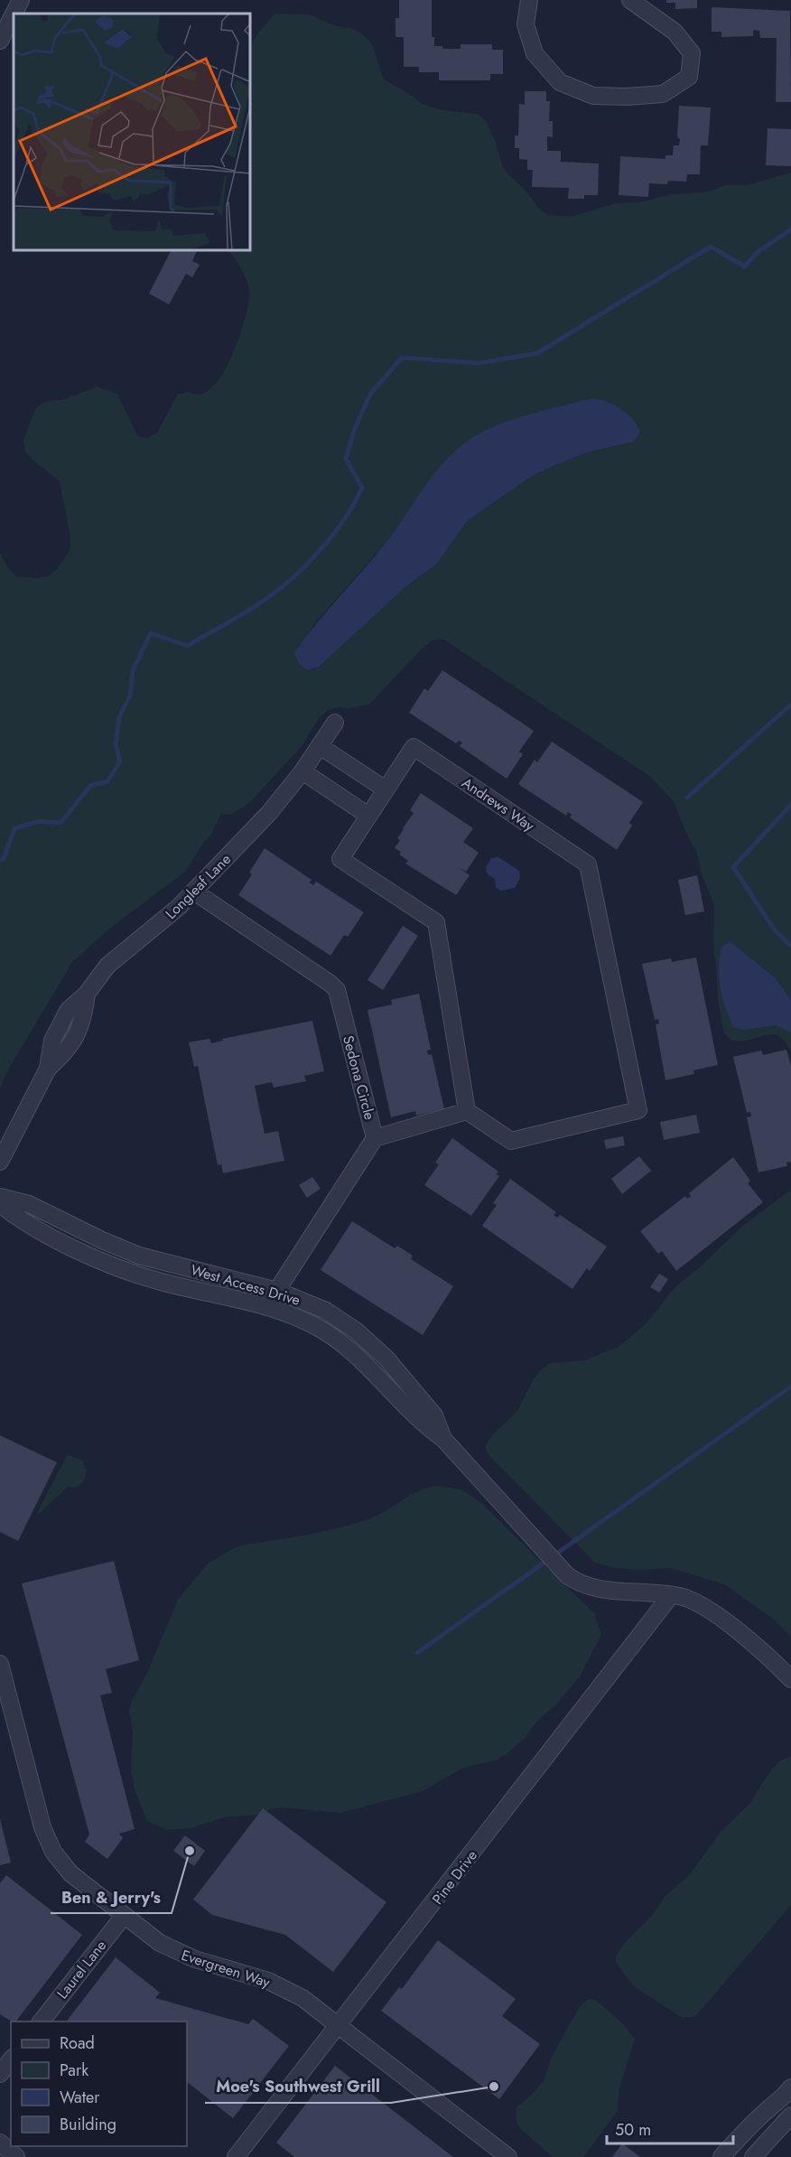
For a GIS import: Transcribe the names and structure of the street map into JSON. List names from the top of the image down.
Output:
{
  "streets": {
    "street": [
      "Andrews Way",
      "Longleaf Lane",
      "Sedona Circle",
      "West Access Drive",
      "Pine Drive",
      "Evergreen Way",
      "Laurel Lane"
    ]
  },
  "crossings": [
    ["Longleaf Lane", "Sedona Circle"],
    ["Sedona Circle", "West Access Drive"],
    ["West Access Drive", "Pine Drive"],
    ["Pine Drive", "Evergreen Way"],
    ["Evergreen Way", "Laurel Lane"]
  ],
  "places": ["Ben & Jerry's", "Moe's Southwest Grill"],
  "legend": [
    "Road",
    "Park",
    "Water",
    "Building"
  ],
  "scale_bar": "50 m"
}
